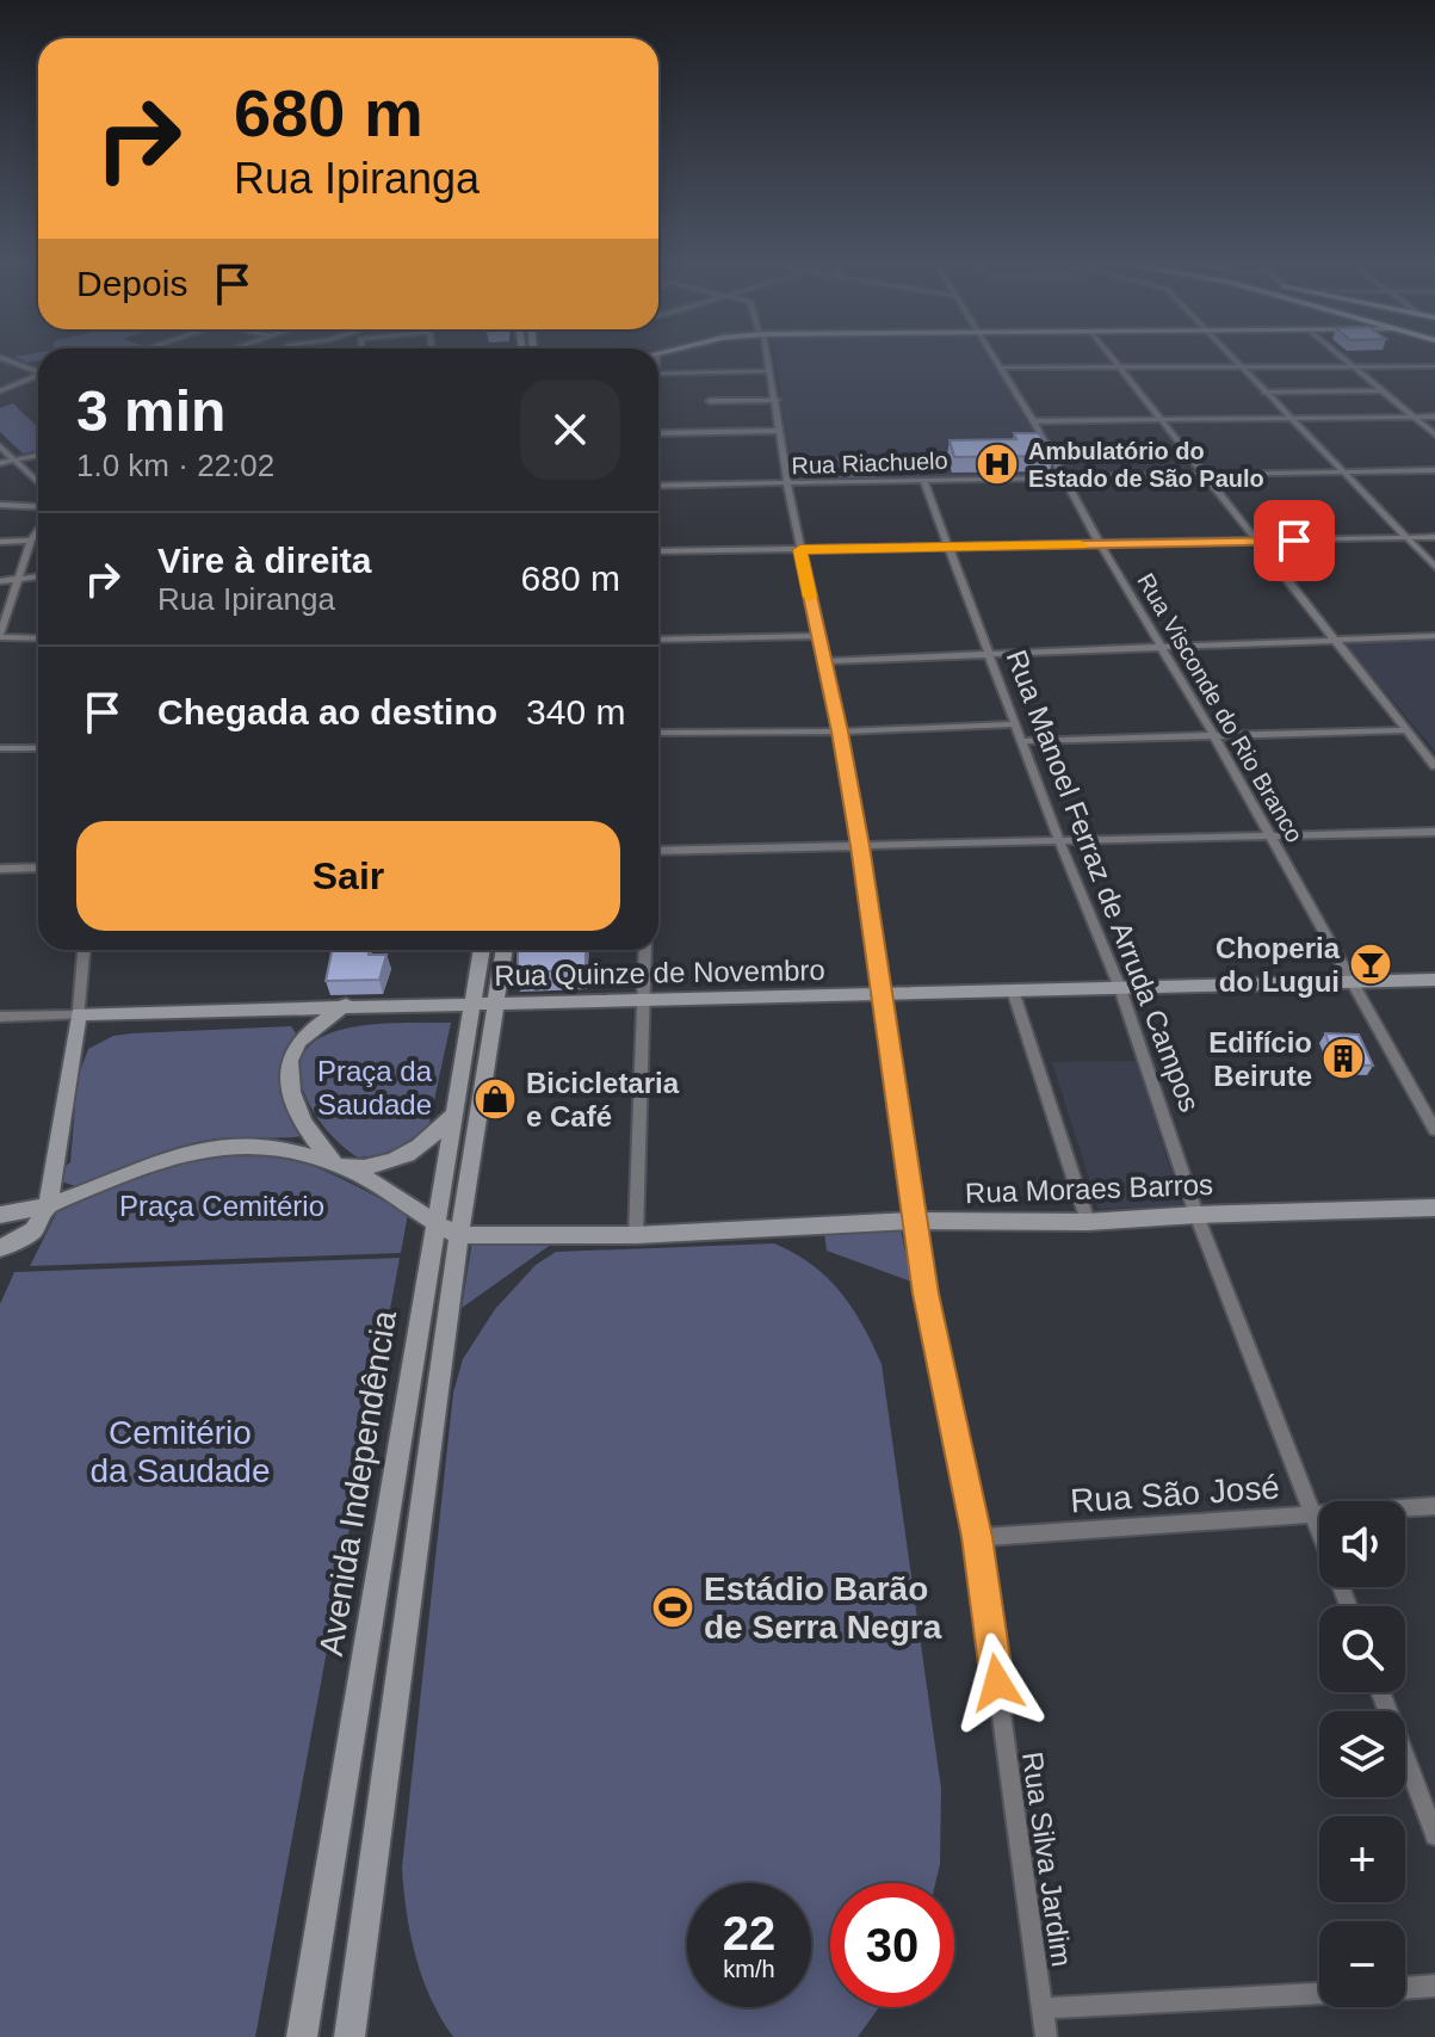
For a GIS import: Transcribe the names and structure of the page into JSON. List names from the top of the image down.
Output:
{
  "streets": {
    "main road": ["Rua Quinze de Novembro", "Rua Moraes Barros", "Avenida Independência"],
    "street": [
      "Rua Riachuelo",
      "Rua Visconde do Rio Branco",
      "Rua Manoel Ferraz de Arruda Campos",
      "Rua São José",
      "Rua Silva Jardim"
    ]
  },
  "crossings": [
    ["Rua Riachuelo", "Rua Visconde do Rio Branco"],
    ["Rua Riachuelo", "Rua Manoel Ferraz de Arruda Campos"],
    ["Rua Riachuelo", "Rua Silva Jardim"],
    ["Rua Visconde do Rio Branco", "Rua Quinze de Novembro"],
    ["Rua Manoel Ferraz de Arruda Campos", "Rua Quinze de Novembro"],
    ["Rua Manoel Ferraz de Arruda Campos", "Rua Moraes Barros"],
    ["Rua Manoel Ferraz de Arruda Campos", "Rua São José"],
    ["Rua Quinze de Novembro", "Avenida Independência"],
    ["Rua Quinze de Novembro", "Rua Silva Jardim"],
    ["Rua Moraes Barros", "Rua Silva Jardim"],
    ["Rua São José", "Rua Silva Jardim"]
  ],
  "parks": ["Praça da Saudade", "Praça Cemitério", "Cemitério da Saudade"],
  "places": {
    "hospital": ["Ambulatório do Estado de São Paulo"],
    "bar": ["Choperia do Lugui"],
    "building": ["Edifício Beirute"],
    "shop": ["Bicicletaria e Café"],
    "sports": ["Estádio Barão de Serra Negra"]
  },
  "page": {
    "turn": ["680 m", "Rua Ipiranga"],
    "then": "Depois",
    "heading": ["3 min", "1.0 km · 22:02"],
    "list": [
      {
        "name": "Vire à direita",
        "note": "Rua Ipiranga",
        "value": "680 m"
      },
      {
        "name": "Chegada ao destino",
        "value": "340 m"
      }
    ],
    "buttons": "Sair",
    "map_buttons": ["+", "−"],
    "speed": "22 km/h",
    "limit": "30"
  }
}
